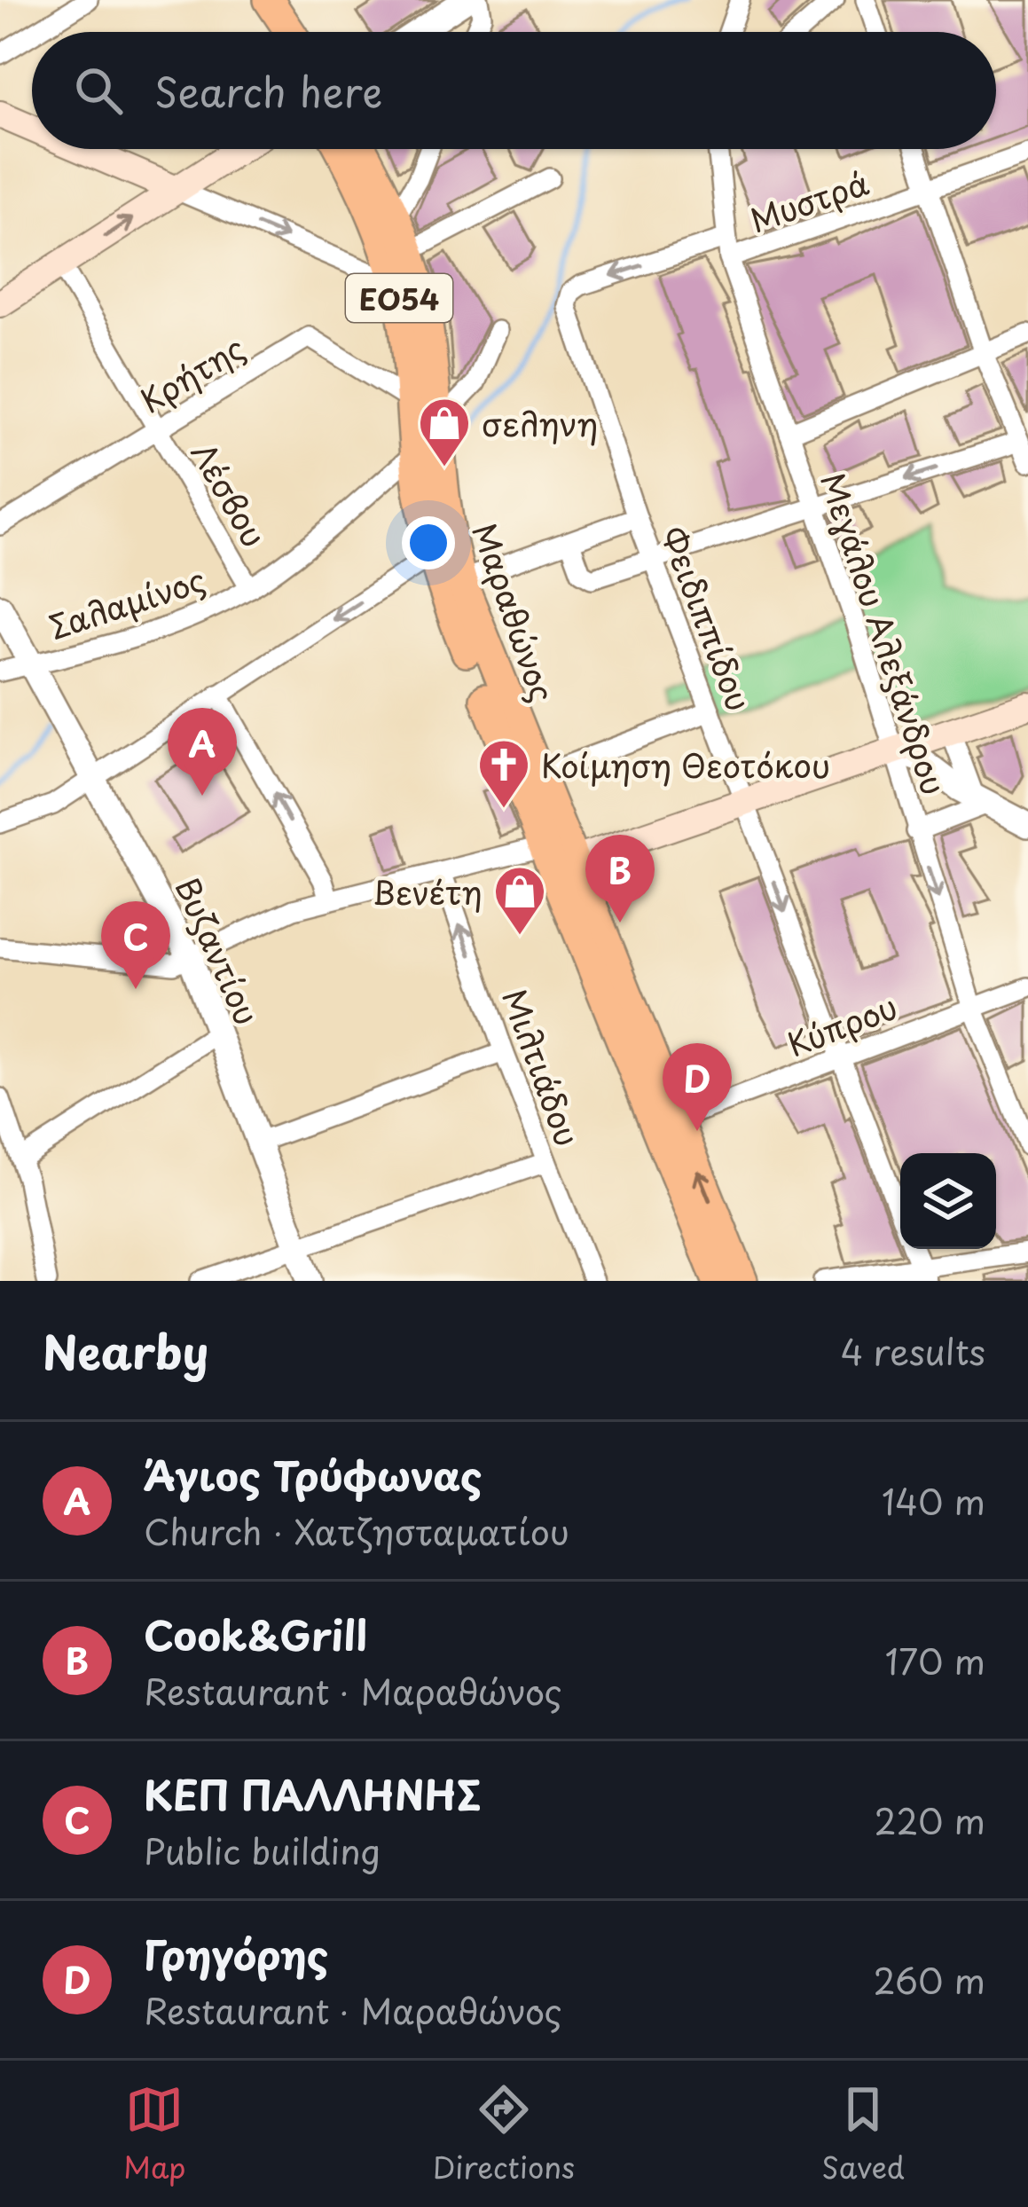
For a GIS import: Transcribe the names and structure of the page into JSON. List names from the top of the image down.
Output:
{
  "streets": {
    "main road": ["ΕΟ54", "Μαραθώνος"],
    "street": [
      "Μυστρά",
      "Κρήτης",
      "Λέσβου",
      "Σαλαμίνος",
      "Φειδιππίδου",
      "Μεγάλου Αλεξάνδρου",
      "Βυζαντίου",
      "Κύπρου",
      "Μιλτιάδου"
    ]
  },
  "crossings": [
    ["Μυστρά", "Φειδιππίδου"],
    ["Μυστρά", "Μεγάλου Αλεξάνδρου"],
    ["Κρήτης", "Λέσβου"],
    ["Κρήτης", "Μαραθώνος"],
    ["Λέσβου", "Σαλαμίνος"],
    ["Σαλαμίνος", "Μαραθώνος"],
    ["Σαλαμίνος", "Βυζαντίου"],
    ["Μαραθώνος", "Κύπρου"],
    ["Φειδιππίδου", "Μεγάλου Αλεξάνδρου"],
    ["Φειδιππίδου", "Κύπρου"],
    ["Μεγάλου Αλεξάνδρου", "Κύπρου"]
  ],
  "one_way": ["Μιλτιάδου"],
  "places": {
    "shop": ["σεληνη", "Βενέτη"],
    "church": ["Κοίμηση Θεοτόκου"]
  },
  "page": {
    "search": "Search here",
    "pins": [
      "A",
      "B",
      "C",
      "D"
    ],
    "heading": ["Nearby", "4 results"],
    "list": [
      {
        "mark": "A",
        "name": "Άγιος Τρύφωνας",
        "note": "Church · Χατζησταματίου",
        "value": "140 m"
      },
      {
        "mark": "B",
        "name": "Cook&Grill",
        "note": "Restaurant · Μαραθώνος",
        "value": "170 m"
      },
      {
        "mark": "C",
        "name": "ΚΕΠ ΠΑΛΛΗΝΗΣ",
        "note": "Public building",
        "value": "220 m"
      },
      {
        "mark": "D",
        "name": "Γρηγόρης",
        "note": "Restaurant · Μαραθώνος",
        "value": "260 m"
      }
    ],
    "nav": ["Map", "Directions", "Saved"]
  }
}
